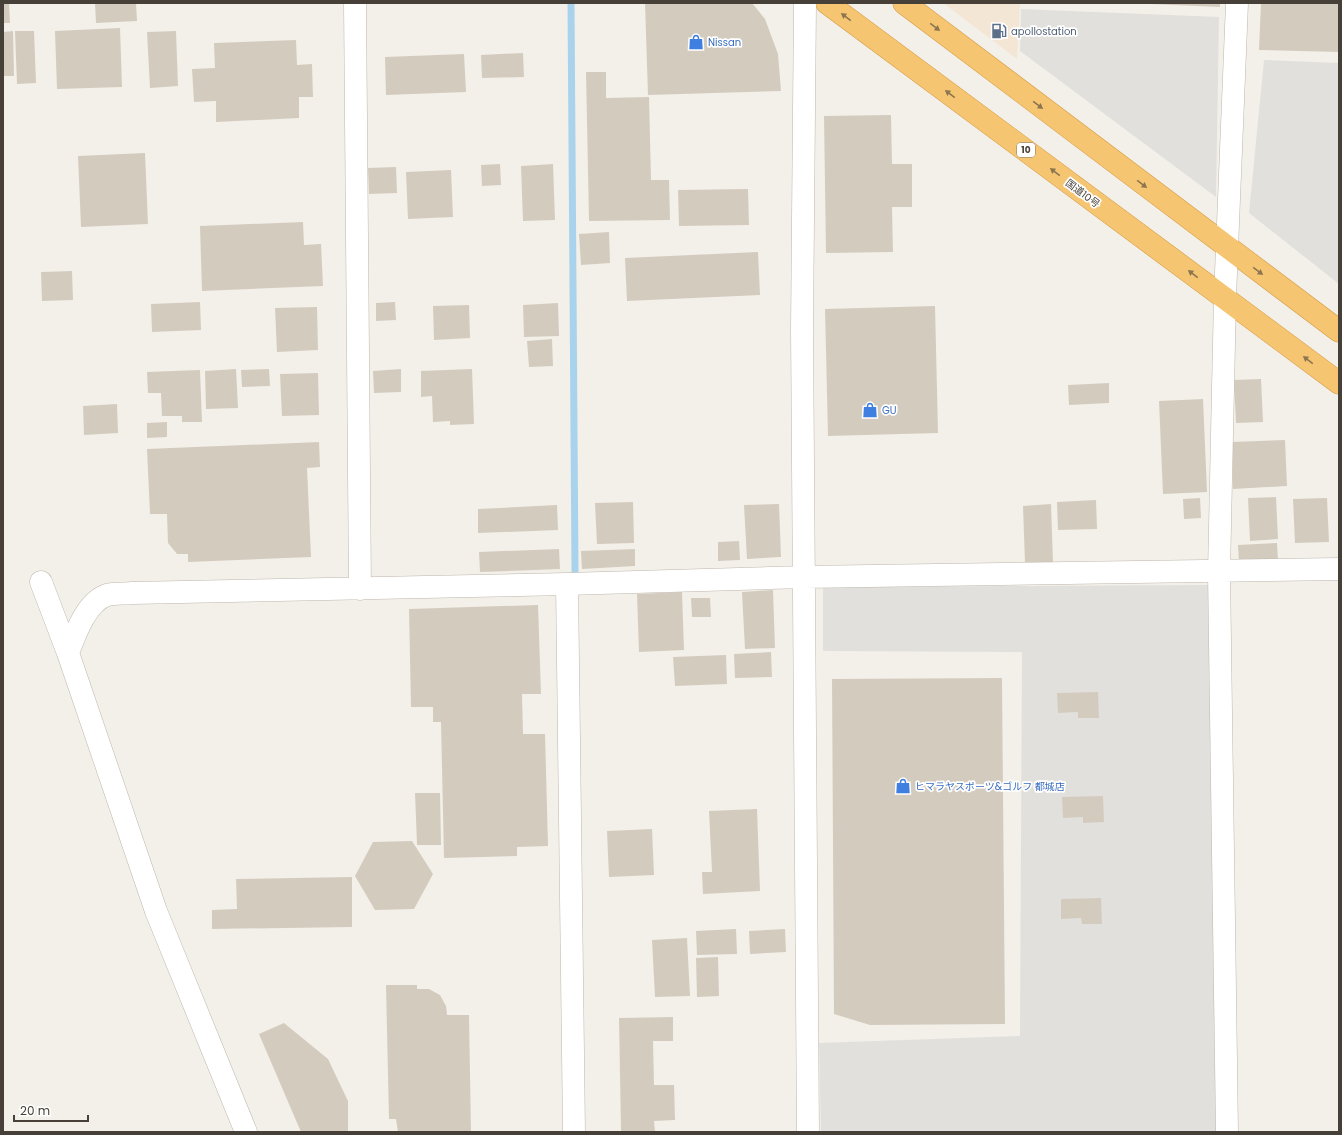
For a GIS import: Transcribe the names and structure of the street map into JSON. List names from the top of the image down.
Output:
{
  "streets": {
    "highway": ["10", "国道10号"]
  },
  "places": {
    "fuel station": ["apollostation"],
    "shop": ["Nissan", "GU", "ヒマラヤスポーツ&ゴルフ 都城店"]
  },
  "scale_bar": "20 m"
}
